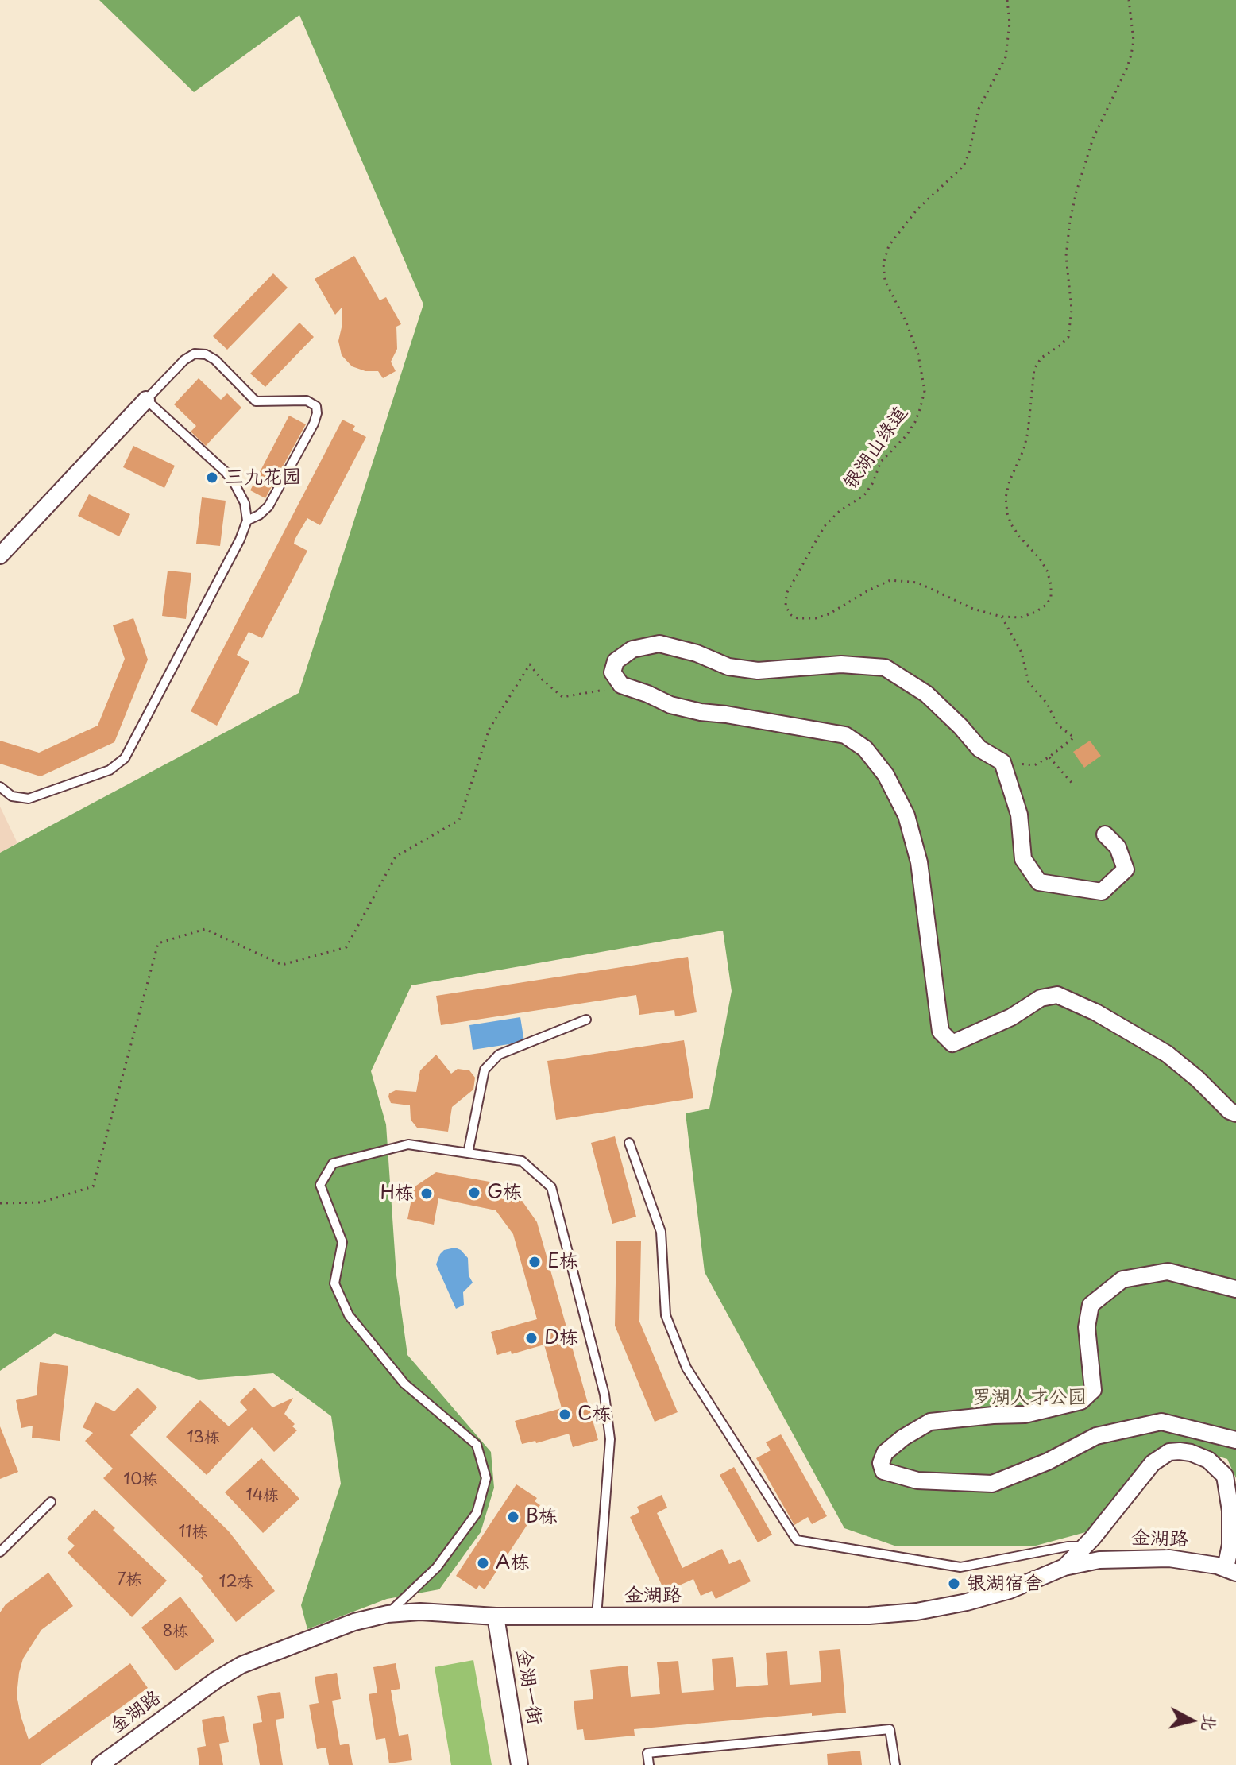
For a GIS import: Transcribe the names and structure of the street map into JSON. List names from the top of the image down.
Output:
{
  "streets": {
    "street": ["金湖路", "金湖一街"],
    "path": ["银湖山绿道"]
  },
  "crossings": [
    ["金湖路", "金湖一街"]
  ],
  "parks": ["罗湖人才公园"],
  "places": [
    "三九花园",
    "G栋",
    "H栋",
    "E栋",
    "D栋",
    "C栋",
    "B栋",
    "A栋",
    "银湖宿舍"
  ],
  "house_numbers": [
    "13栋",
    "10栋",
    "14栋",
    "11栋",
    "7栋",
    "12栋",
    "8栋"
  ],
  "north": "right"
}
